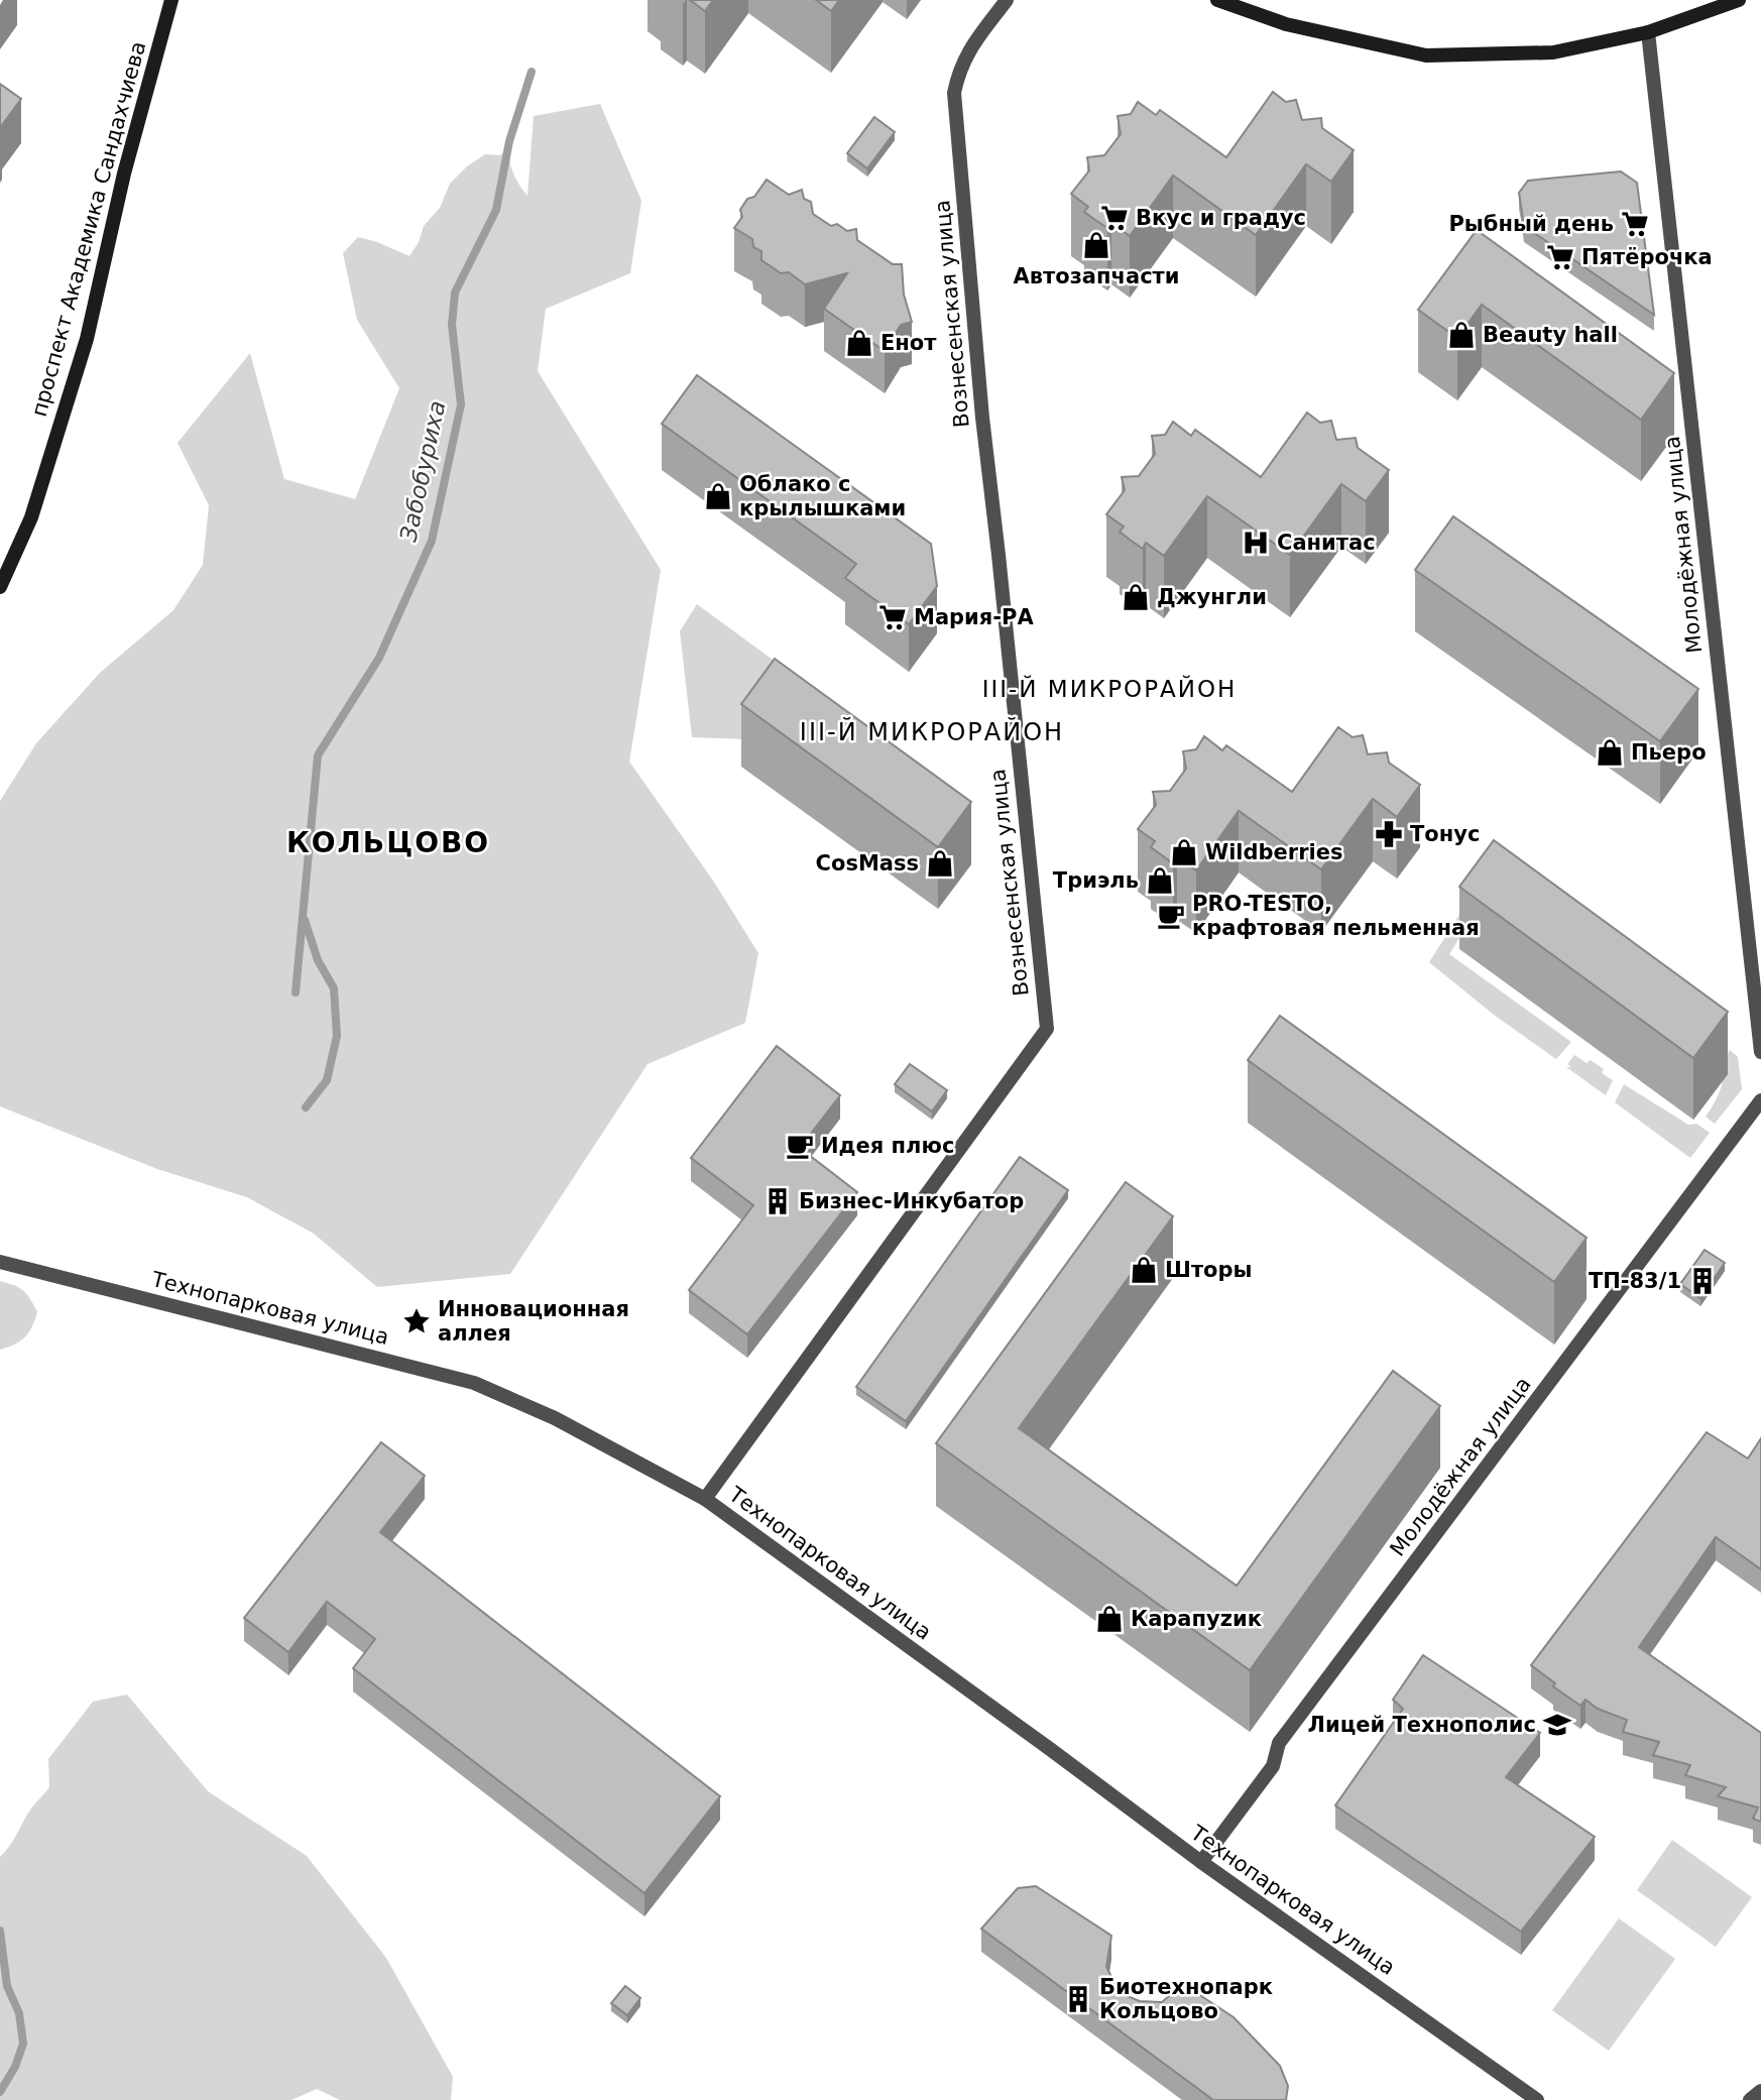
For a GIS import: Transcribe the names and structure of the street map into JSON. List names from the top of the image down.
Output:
{
  "streets": {
    "main road": ["проспект Академика Сандахчиева"],
    "street": ["Вознесенская улица", "Молодёжная улица", "Технопарковая улица"]
  },
  "crossings": [
    ["Вознесенская улица", "Технопарковая улица"],
    ["Молодёжная улица", "Технопарковая улица"]
  ],
  "districts": ["III-Й МИКРОРАЙОН", "III-Й МИКРОРАЙОН", "КОЛЬЦОВО"],
  "water": ["Забобуриха"],
  "places": {
    "supermarket": [
      "Вкус и градус",
      "Рыбный день",
      "Пятёрочка",
      "Мария-РА"
    ],
    "shop": [
      "Автозапчасти",
      "Beauty hall",
      "Енот",
      "Облако с крылышками",
      "Джунгли",
      "Пьеро",
      "Wildberries",
      "CosMass",
      "Триэль",
      "Шторы",
      "Карапуzик"
    ],
    "hospital": ["Санитас"],
    "pharmacy": ["Тонус"],
    "cafe": ["PRO-TESTO, крафтовая пельменная", "Идея плюс"],
    "building": ["Бизнес-Инкубатор", "ТП-83/1", "Биотехнопарк Кольцово"],
    "place": ["Инновационная аллея"],
    "school or university": ["Лицей Технополис"]
  }
}
